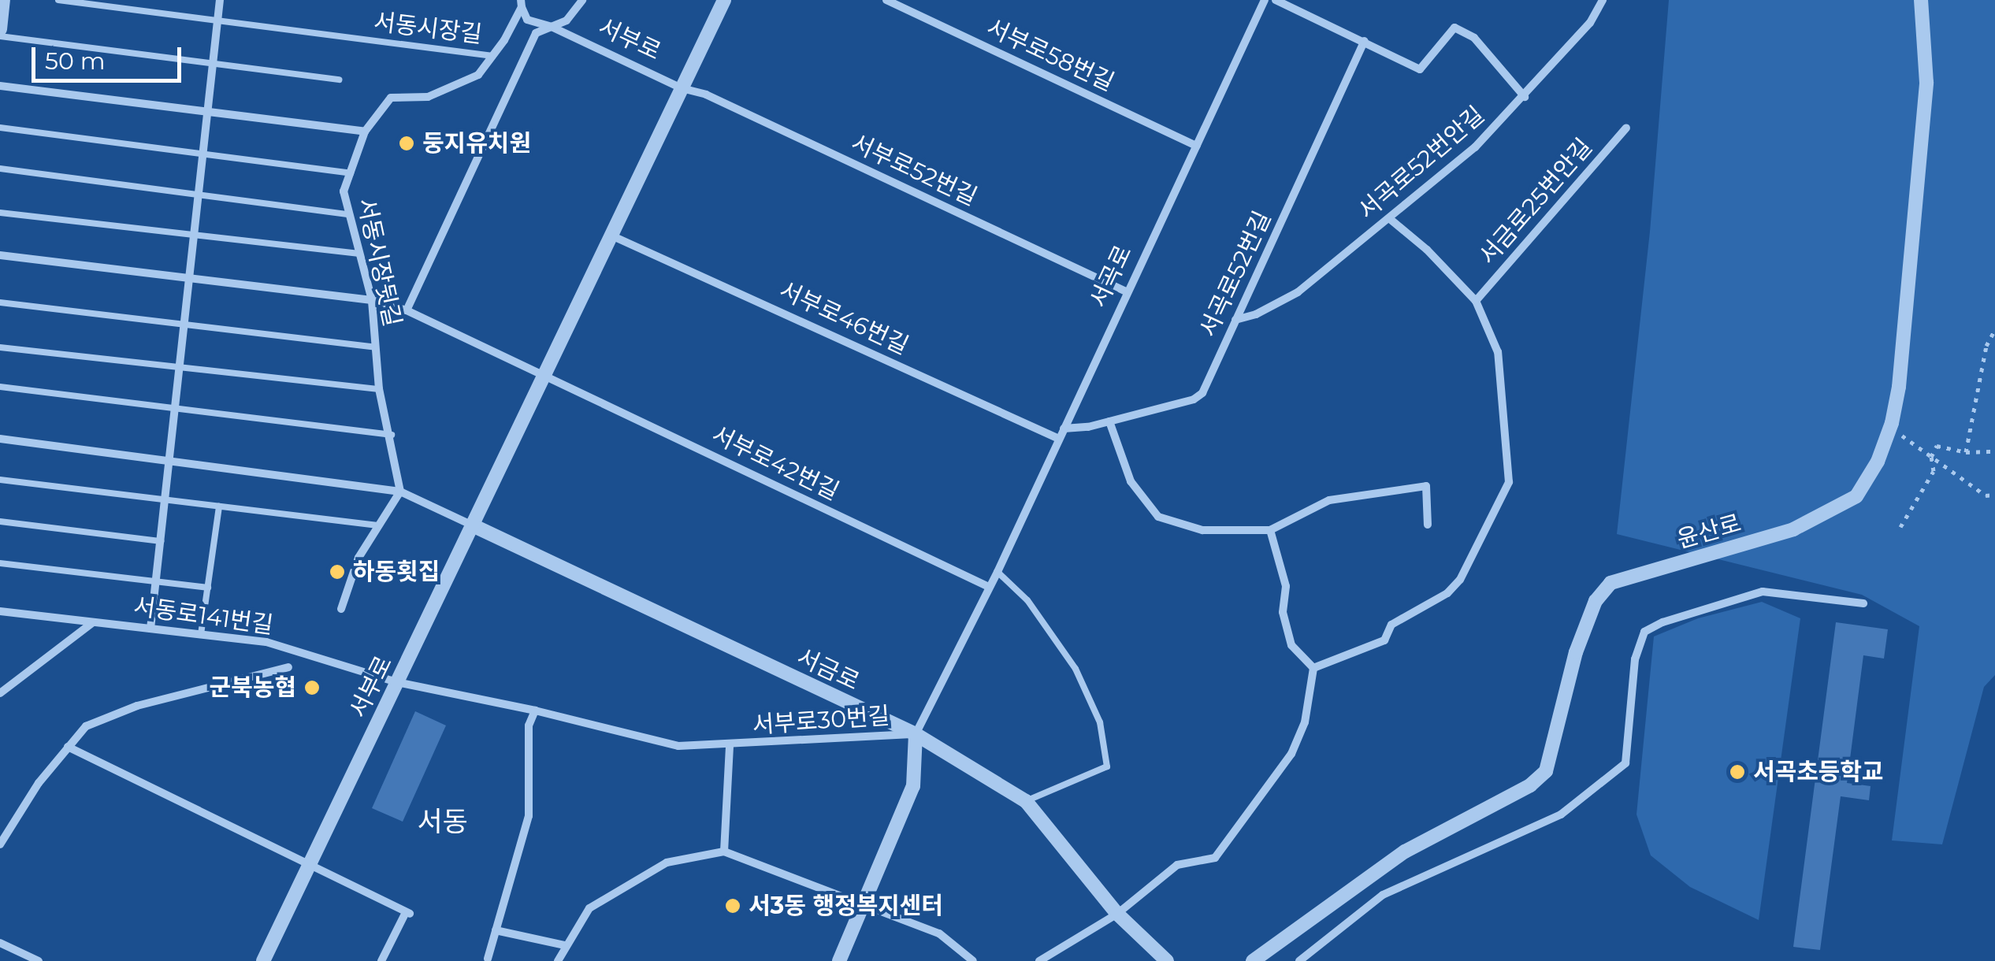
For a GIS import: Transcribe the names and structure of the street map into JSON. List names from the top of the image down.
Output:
{
  "streets": {
    "street": [
      "서부로",
      "서부로58번길",
      "서곡로52번안길",
      "서부로52번길",
      "서금로25번안길",
      "서동시장뒷길",
      "서곡로52번길",
      "서곡로",
      "서부로46번길",
      "서부로42번길",
      "윤산로",
      "서동로141번길",
      "서금로",
      "서부로30번길"
    ],
    "lane": ["서동시장길"]
  },
  "crossings": [
    ["서동시장길", "서동시장뒷길"],
    ["서부로", "서부로52번길"],
    ["서부로", "서동시장뒷길"],
    ["서부로", "서부로46번길"],
    ["서부로", "서부로42번길"],
    ["서부로", "서동로141번길"],
    ["서부로", "서금로"],
    ["서부로", "서부로30번길"],
    ["서부로58번길", "서곡로"],
    ["서곡로52번안길", "서금로25번안길"],
    ["서곡로52번안길", "서곡로52번길"],
    ["서부로52번길", "서곡로"],
    ["서곡로52번길", "서곡로"],
    ["서곡로", "서부로46번길"],
    ["서곡로", "서부로42번길"],
    ["서곡로", "서금로"],
    ["서곡로", "서부로30번길"],
    ["서동로141번길", "서부로30번길"],
    ["서금로", "서부로30번길"]
  ],
  "districts": ["서동"],
  "places": [
    "둥지유치원",
    "하동횟집",
    "군북농협",
    "서곡초등학교",
    "서3동 행정복지센터"
  ],
  "scale_bar": "50 m"
}
